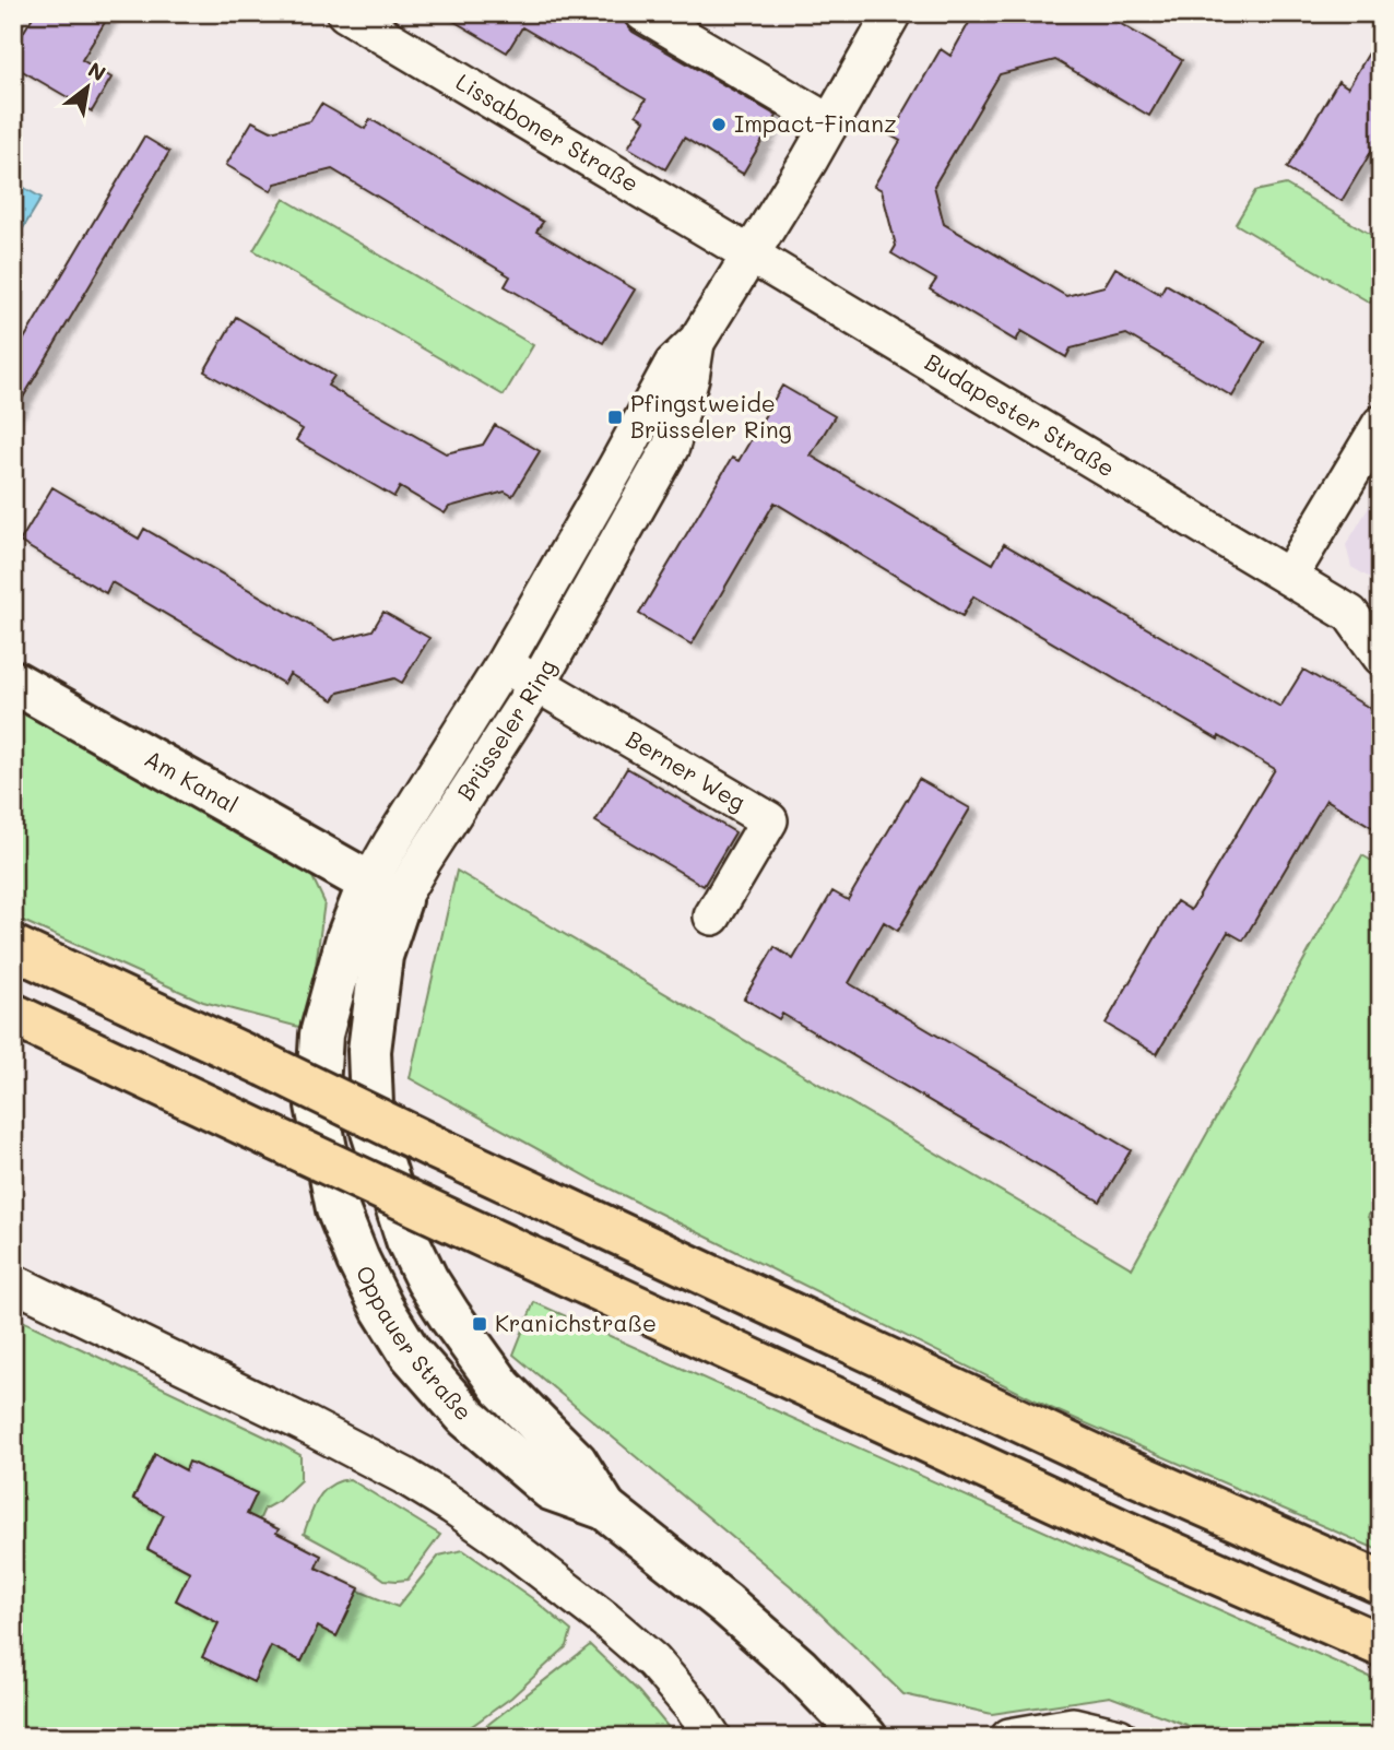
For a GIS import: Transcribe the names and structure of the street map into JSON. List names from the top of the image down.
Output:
{
  "streets": {
    "street": [
      "Lissaboner Straße",
      "Budapester Straße",
      "Brüsseler Ring",
      "Berner Weg",
      "Am Kanal",
      "Oppauer Straße"
    ]
  },
  "crossings": [
    ["Lissaboner Straße", "Budapester Straße"],
    ["Lissaboner Straße", "Brüsseler Ring"],
    ["Budapester Straße", "Brüsseler Ring"],
    ["Brüsseler Ring", "Berner Weg"],
    ["Brüsseler Ring", "Am Kanal"],
    ["Brüsseler Ring", "Oppauer Straße"]
  ],
  "places": {
    "other": ["Impact-Finanz"],
    "transit": ["Pfingstweide Brüsseler Ring", "Kranichstraße"]
  },
  "north": "top right"
}
